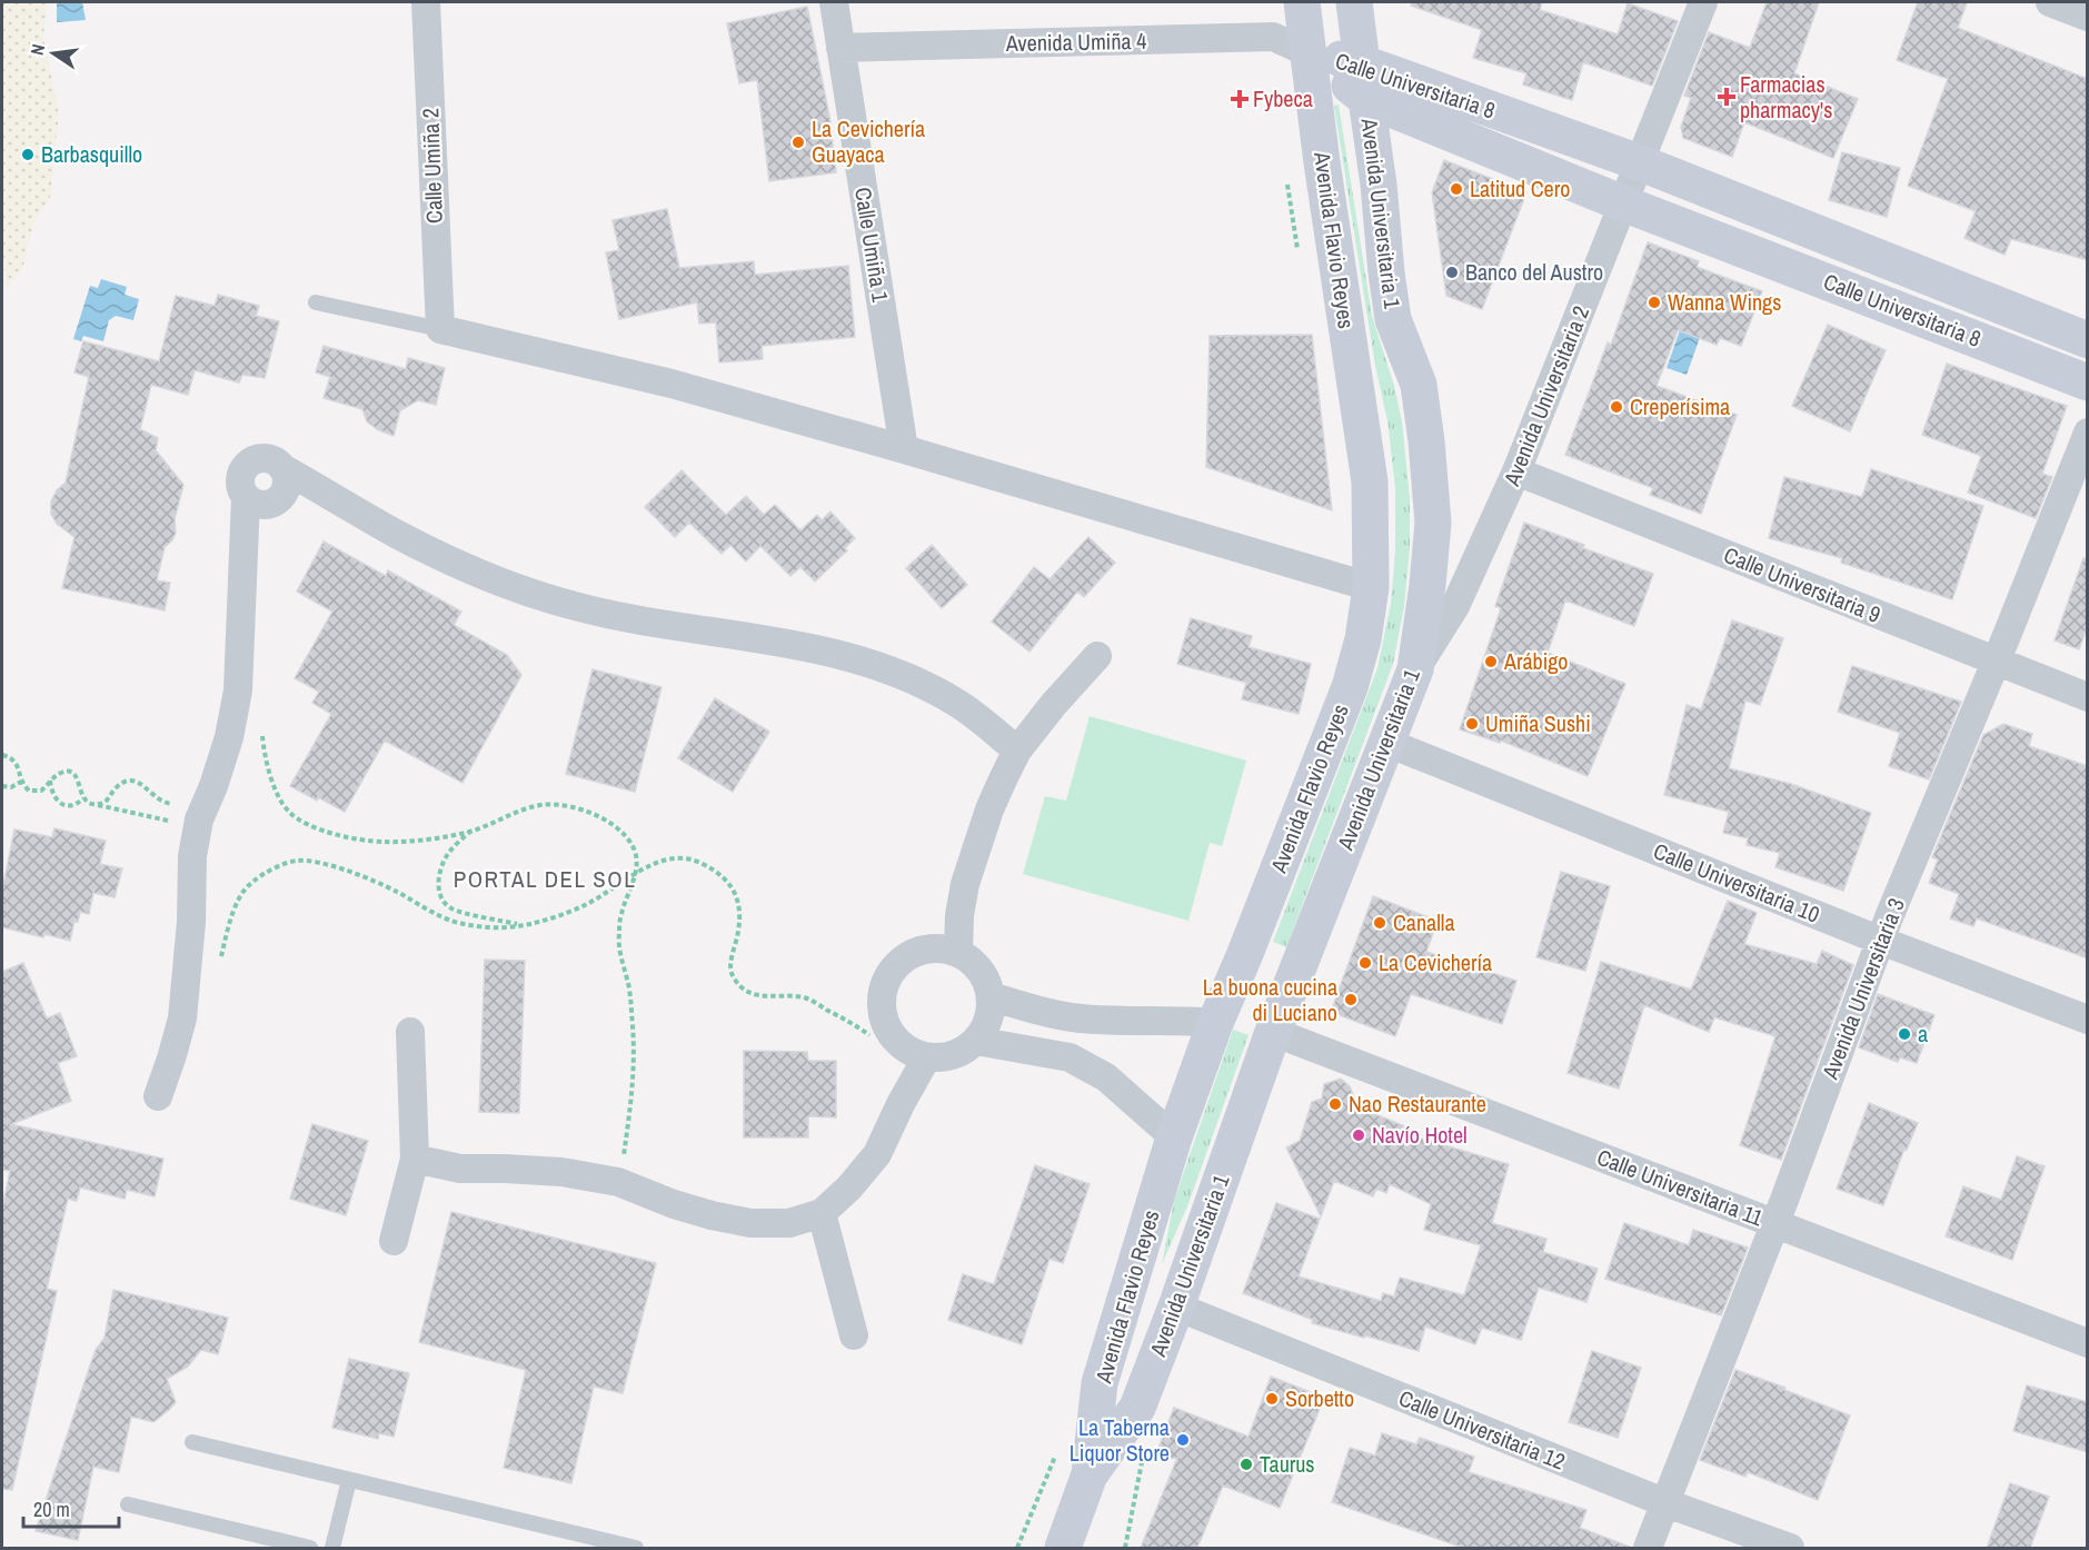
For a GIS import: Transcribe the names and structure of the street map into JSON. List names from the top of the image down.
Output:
{
  "streets": {
    "main road": ["Calle Universitaria 8", "Avenida Universitaria 1", "Avenida Flavio Reyes"],
    "street": [
      "Avenida Umiña 4",
      "Calle Umiña 2",
      "Calle Umiña 1",
      "Avenida Universitaria 2",
      "Calle Universitaria 9",
      "Calle Universitaria 10",
      "Avenida Universitaria 3",
      "Calle Universitaria 11",
      "Calle Universitaria 12"
    ]
  },
  "crossings": [
    ["Avenida Umiña 4", "Calle Universitaria 8"],
    ["Avenida Umiña 4", "Avenida Flavio Reyes"],
    ["Avenida Umiña 4", "Calle Umiña 1"],
    ["Calle Universitaria 8", "Avenida Universitaria 1"],
    ["Calle Universitaria 8", "Avenida Flavio Reyes"],
    ["Calle Universitaria 8", "Avenida Universitaria 2"],
    ["Avenida Universitaria 1", "Avenida Flavio Reyes"],
    ["Avenida Universitaria 1", "Avenida Universitaria 2"],
    ["Avenida Universitaria 1", "Calle Universitaria 10"],
    ["Avenida Universitaria 1", "Calle Universitaria 11"],
    ["Avenida Universitaria 1", "Calle Universitaria 12"],
    ["Avenida Universitaria 2", "Calle Universitaria 9"],
    ["Calle Universitaria 9", "Avenida Universitaria 3"],
    ["Calle Universitaria 10", "Avenida Universitaria 3"],
    ["Avenida Universitaria 3", "Calle Universitaria 11"],
    ["Avenida Universitaria 3", "Calle Universitaria 12"]
  ],
  "districts": ["PORTAL DEL SOL"],
  "places": {
    "health": ["Farmacias pharmacy's", "Fybeca"],
    "other": [
      "La Cevichería Guayaca",
      "Barbasquillo",
      "Latitud Cero",
      "Banco del Austro",
      "Wanna Wings",
      "Creperísima",
      "Arábigo",
      "Umiña Sushi",
      "Canalla",
      "La Cevichería",
      "La buona cucina di Luciano",
      "a",
      "Nao Restaurante",
      "Navío Hotel",
      "Sorbetto",
      "La Taberna Liquor Store",
      "Taurus"
    ]
  },
  "scale_bar": "20 m",
  "north": "left"
}
